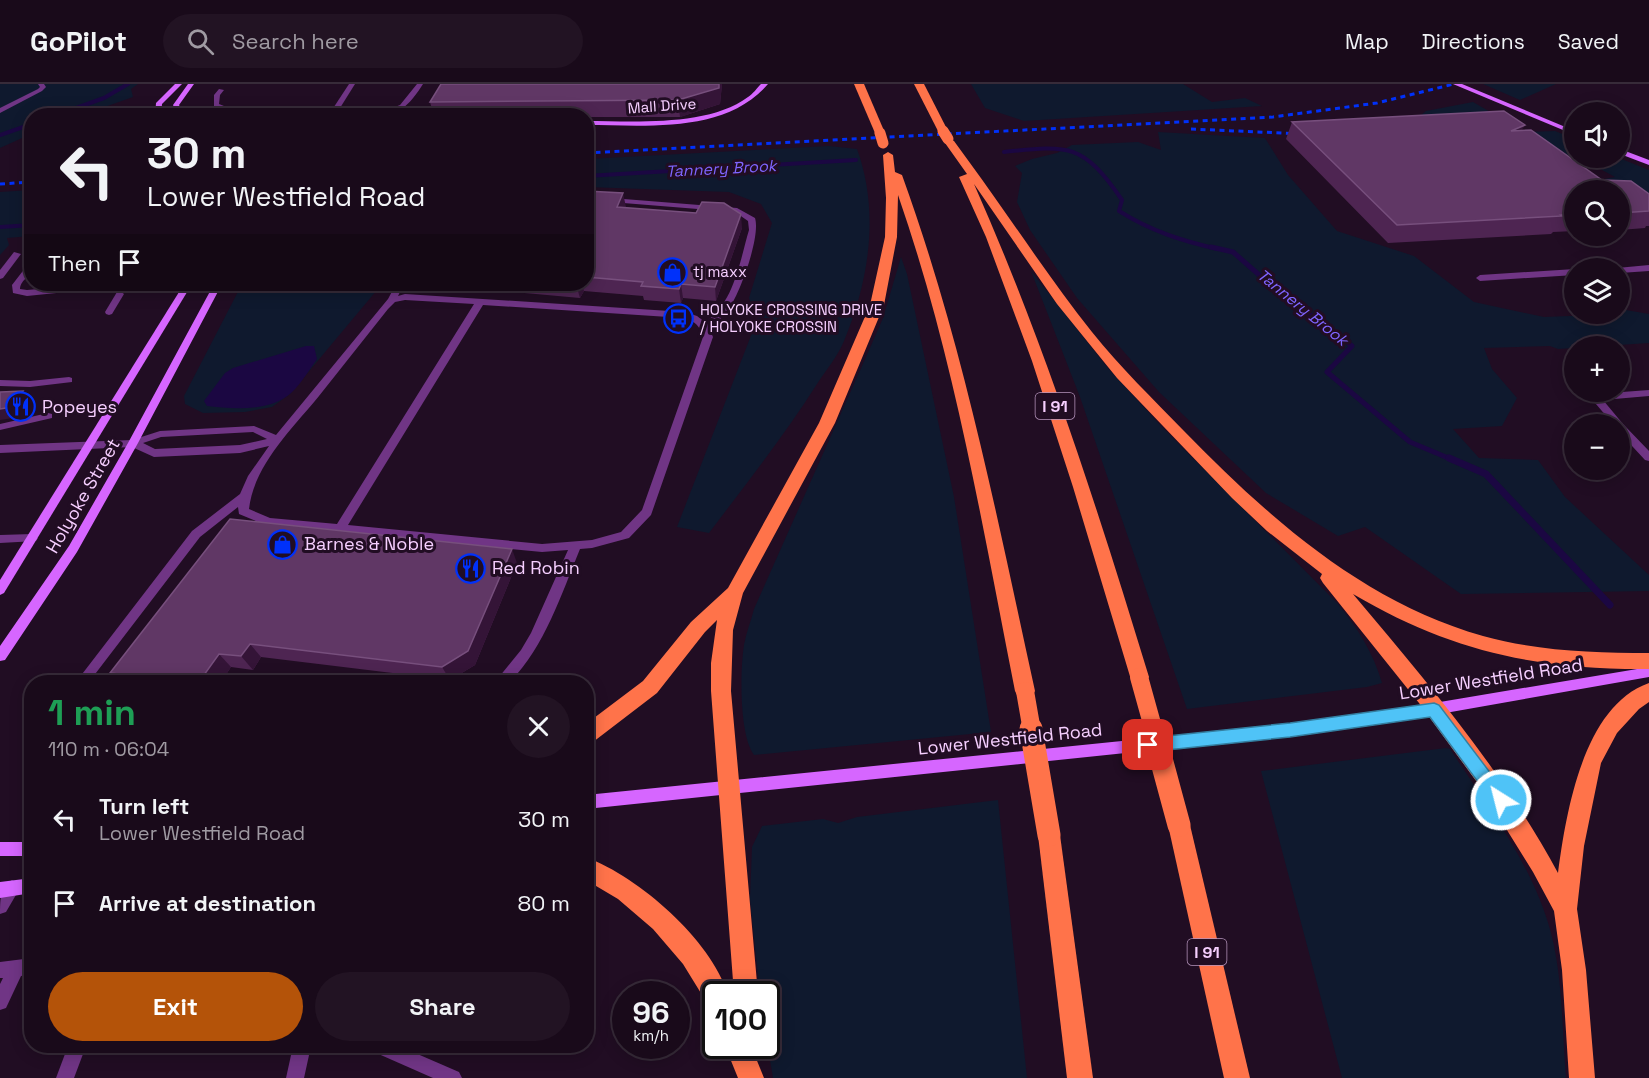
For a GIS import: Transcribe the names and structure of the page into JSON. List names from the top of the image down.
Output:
{
  "streets": {
    "highway": ["I 91"],
    "street": ["Mall Drive", "Holyoke Street", "Lower Westfield Road"]
  },
  "water": ["Tannery Brook"],
  "places": {
    "shop": ["tj maxx", "Barnes & Noble"],
    "bus stop": ["HOLYOKE CROSSING DRIVE / HOLYOKE CROSSIN"],
    "restaurant": ["Popeyes", "Red Robin"]
  },
  "page": {
    "header": "GoPilot",
    "search": "Search here",
    "nav": ["Map", "Directions", "Saved"],
    "map_buttons": ["+", "−"],
    "turn": ["30 m", "Lower Westfield Road"],
    "then": "Then",
    "heading": ["1 min", "110 m · 06:04"],
    "list": [
      {
        "name": "Turn left",
        "note": "Lower Westfield Road",
        "value": "30 m"
      },
      {
        "name": "Arrive at destination",
        "value": "80 m"
      }
    ],
    "buttons": ["Exit", "Share"],
    "speed": "96 km/h",
    "limit": "100"
  }
}
